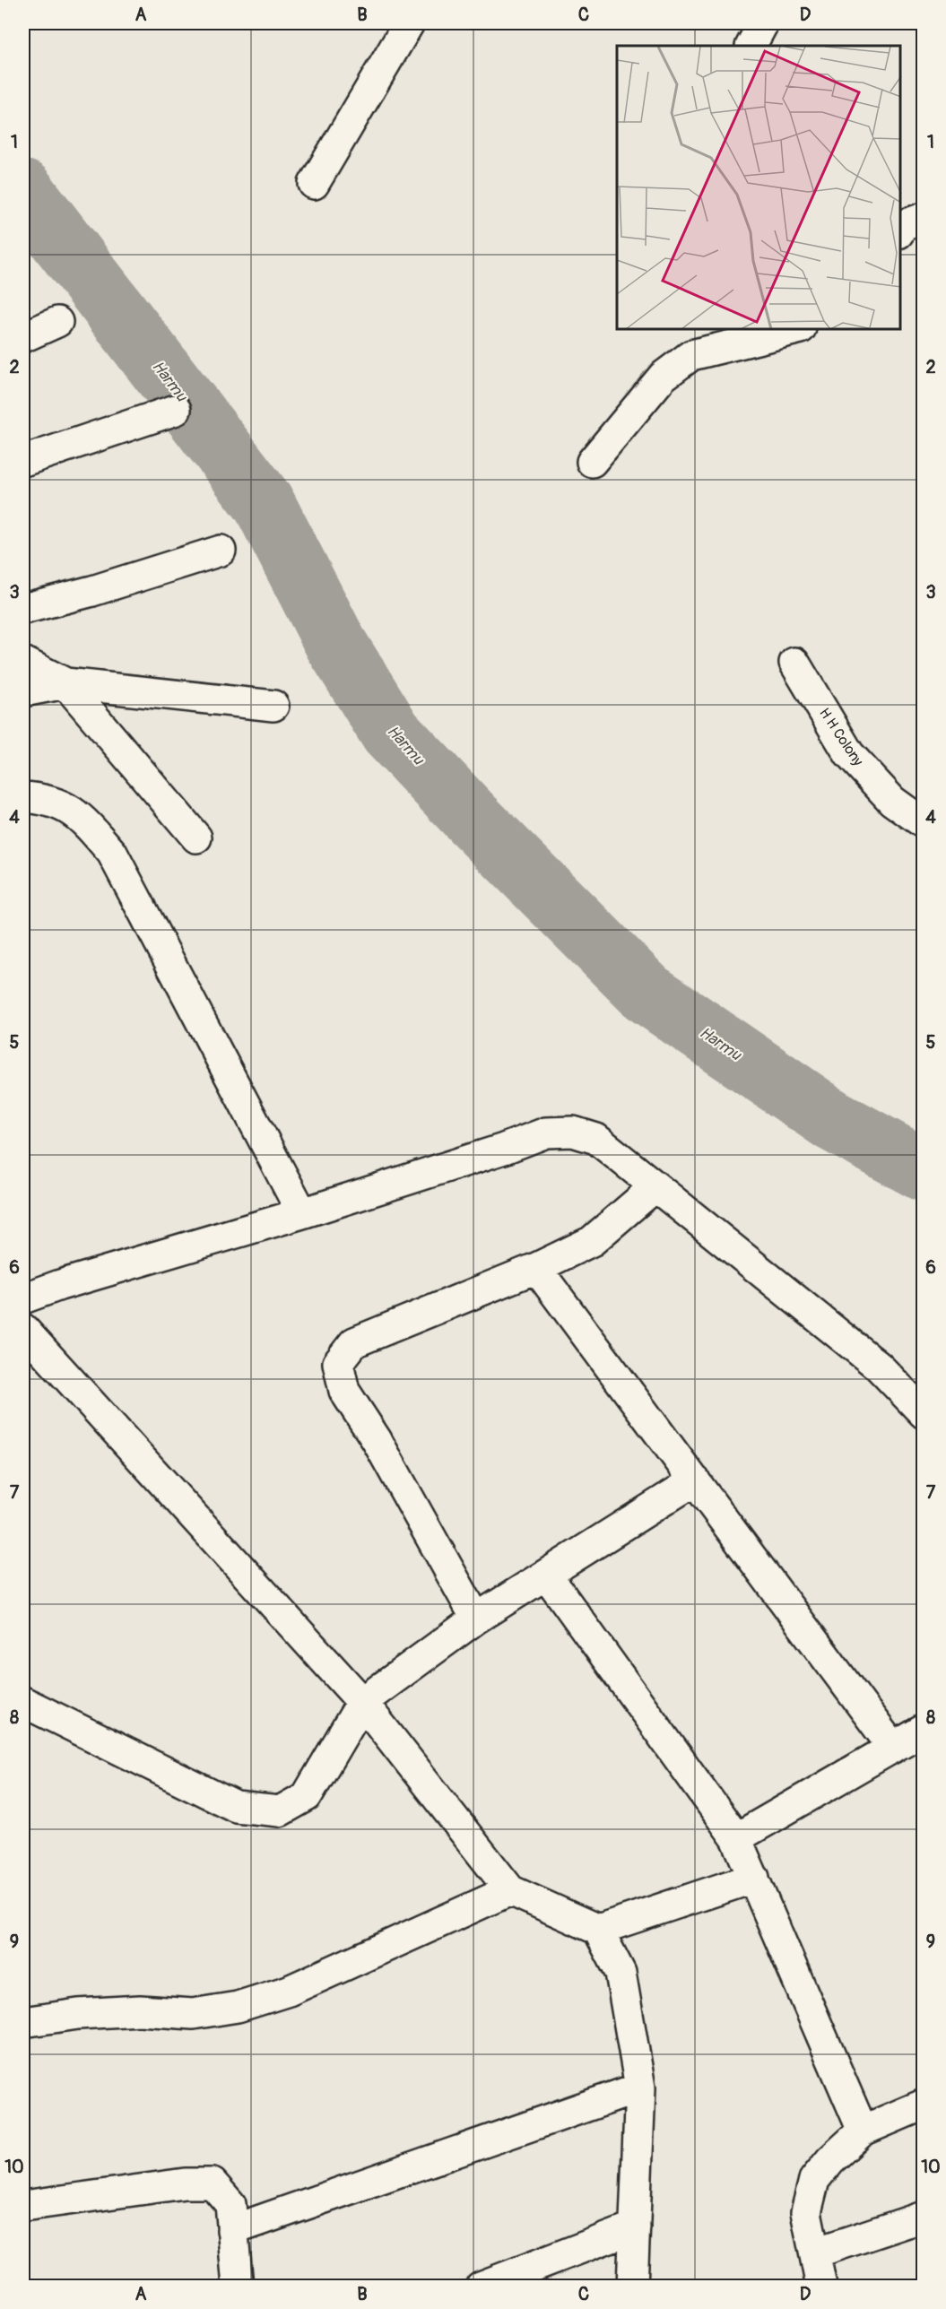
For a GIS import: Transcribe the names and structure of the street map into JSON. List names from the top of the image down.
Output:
{
  "streets": {
    "street": ["H H Colony"]
  },
  "water": ["Harmu"],
  "grid": {
    "columns": [
      "A",
      "B",
      "C",
      "D"
    ],
    "rows": [
      "1",
      "2",
      "3",
      "4",
      "5",
      "6",
      "7",
      "8",
      "9",
      "10"
    ]
  }
}
